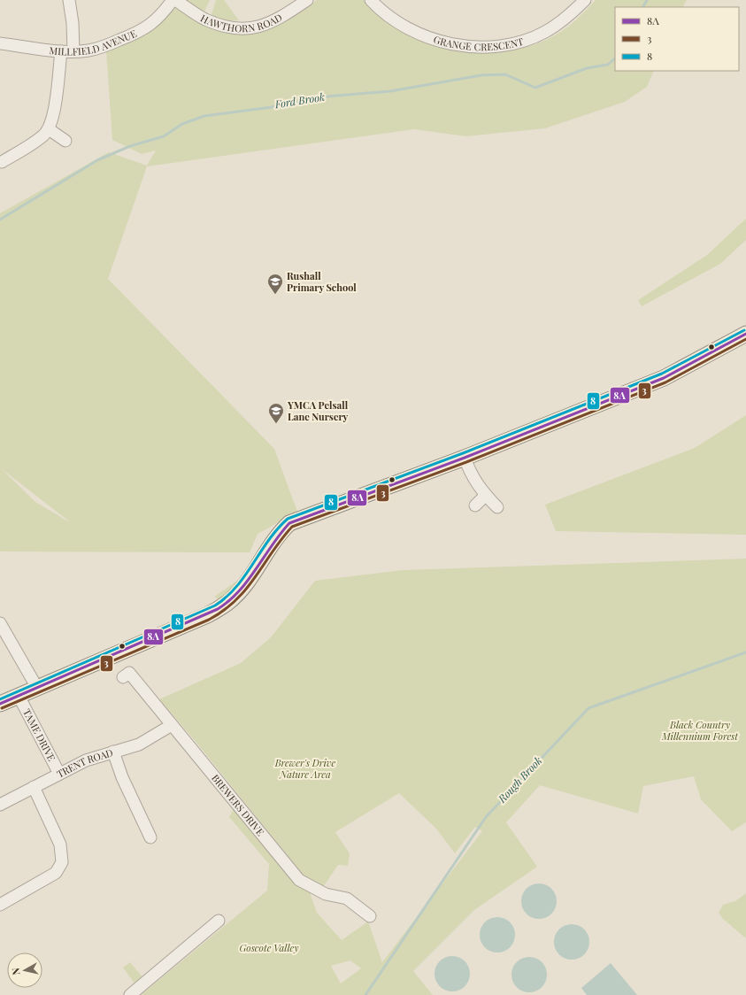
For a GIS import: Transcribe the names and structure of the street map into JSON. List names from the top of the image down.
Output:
{
  "streets": {
    "street": [
      "HAWTHORN ROAD",
      "GRANGE CRESCENT",
      "MILLFIELD AVENUE",
      "TAME DRIVE",
      "TRENT ROAD",
      "BREWERS DRIVE"
    ]
  },
  "crossings": [
    ["TAME DRIVE", "TRENT ROAD"],
    ["TRENT ROAD", "BREWERS DRIVE"]
  ],
  "water": ["Ford Brook", "Rough Brook"],
  "parks": ["Black Country Millennium Forest", "Brewer's Drive Nature Area", "Goscote Valley"],
  "places": {
    "school or university": ["Rushall Primary School", "YMCA Pelsall Lane Nursery"]
  },
  "lines": ["transit line 8", "transit line 8A", "transit line 3"],
  "legend": ["8A", "3", "8"],
  "north": "left"
}
